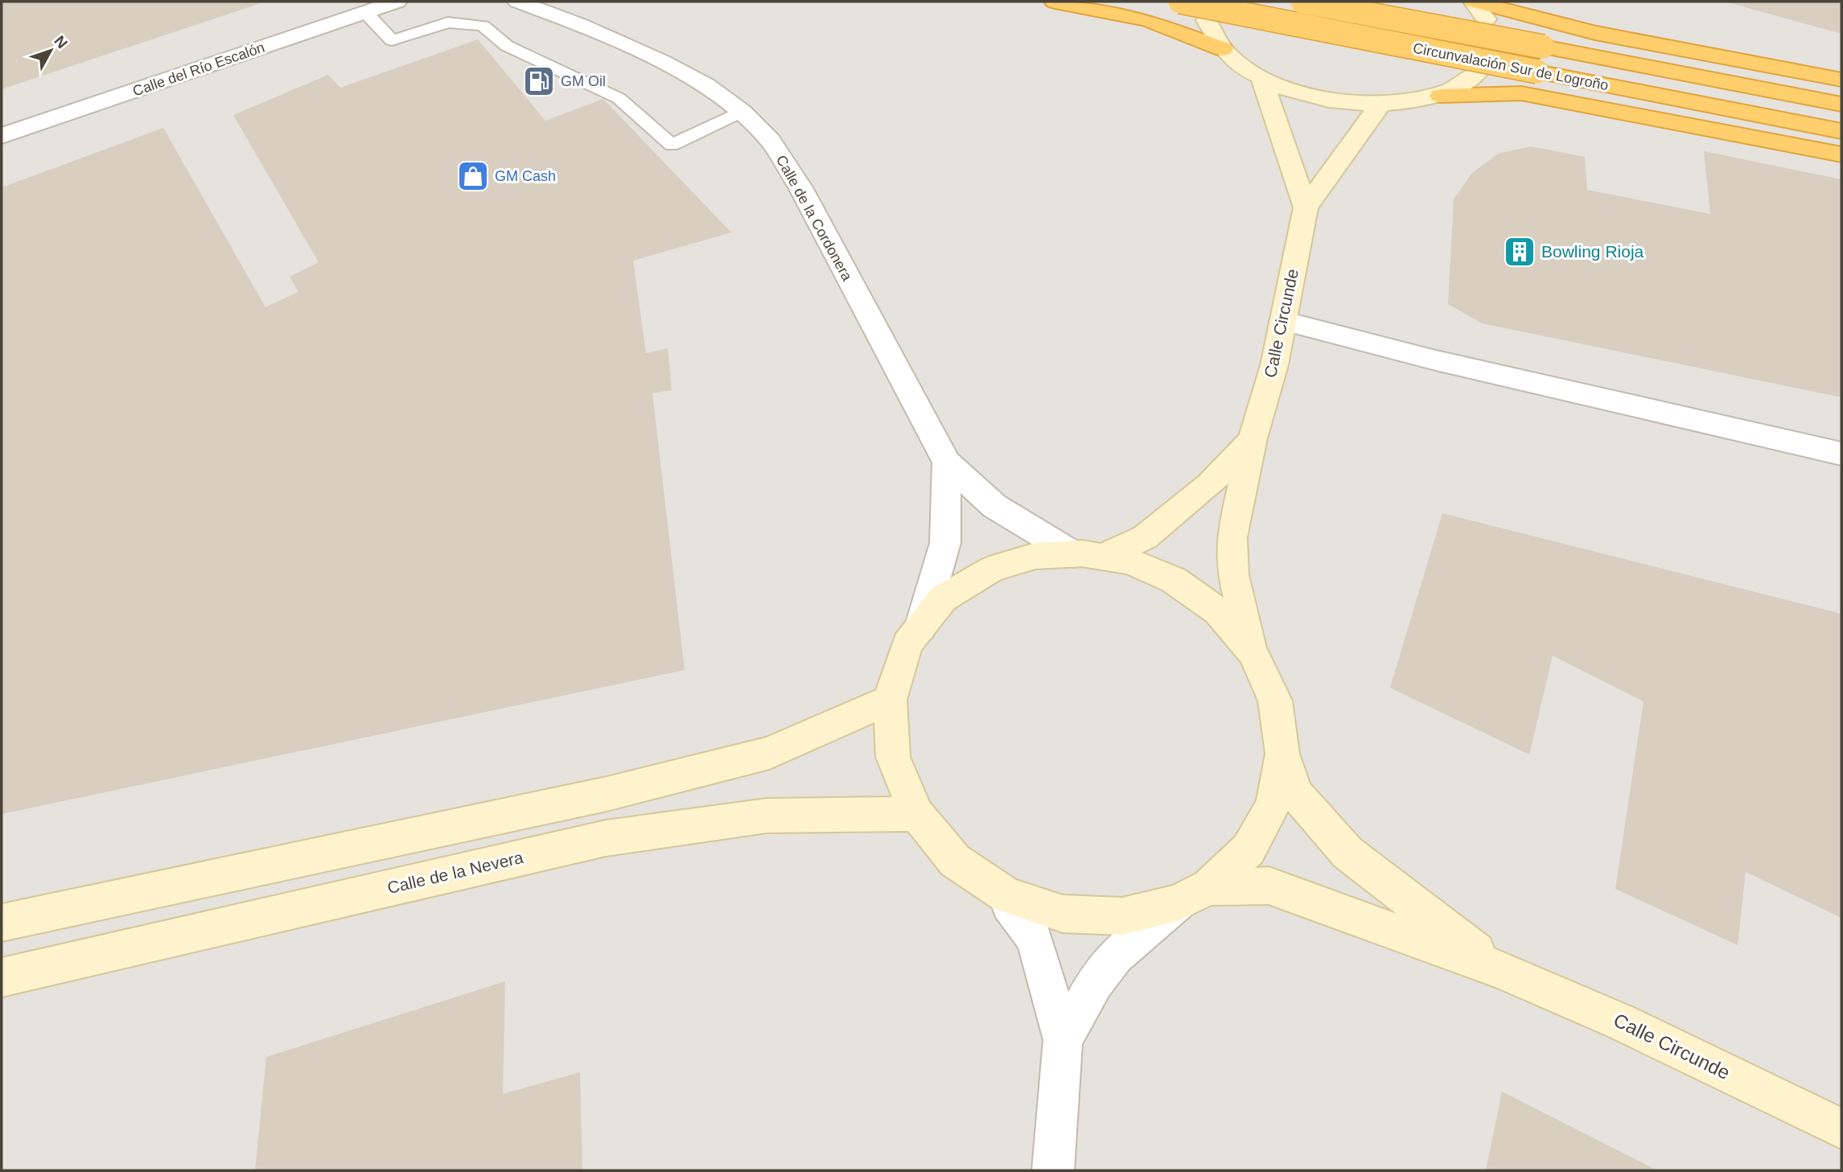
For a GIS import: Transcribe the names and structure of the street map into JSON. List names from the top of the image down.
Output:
{
  "streets": {
    "highway": ["Circunvalación Sur de Logroño"],
    "main road": ["Calle Circunde", "Calle de la Nevera"],
    "street": ["Calle del Río Escalón", "Calle de la Cordonera"]
  },
  "crossings": [
    ["Calle de la Cordonera", "Calle Circunde"],
    ["Calle Circunde", "Calle de la Nevera"]
  ],
  "places": {
    "fuel station": ["GM Oil"],
    "shop": ["GM Cash"],
    "building": ["Bowling Rioja"]
  },
  "north": "top right"
}
